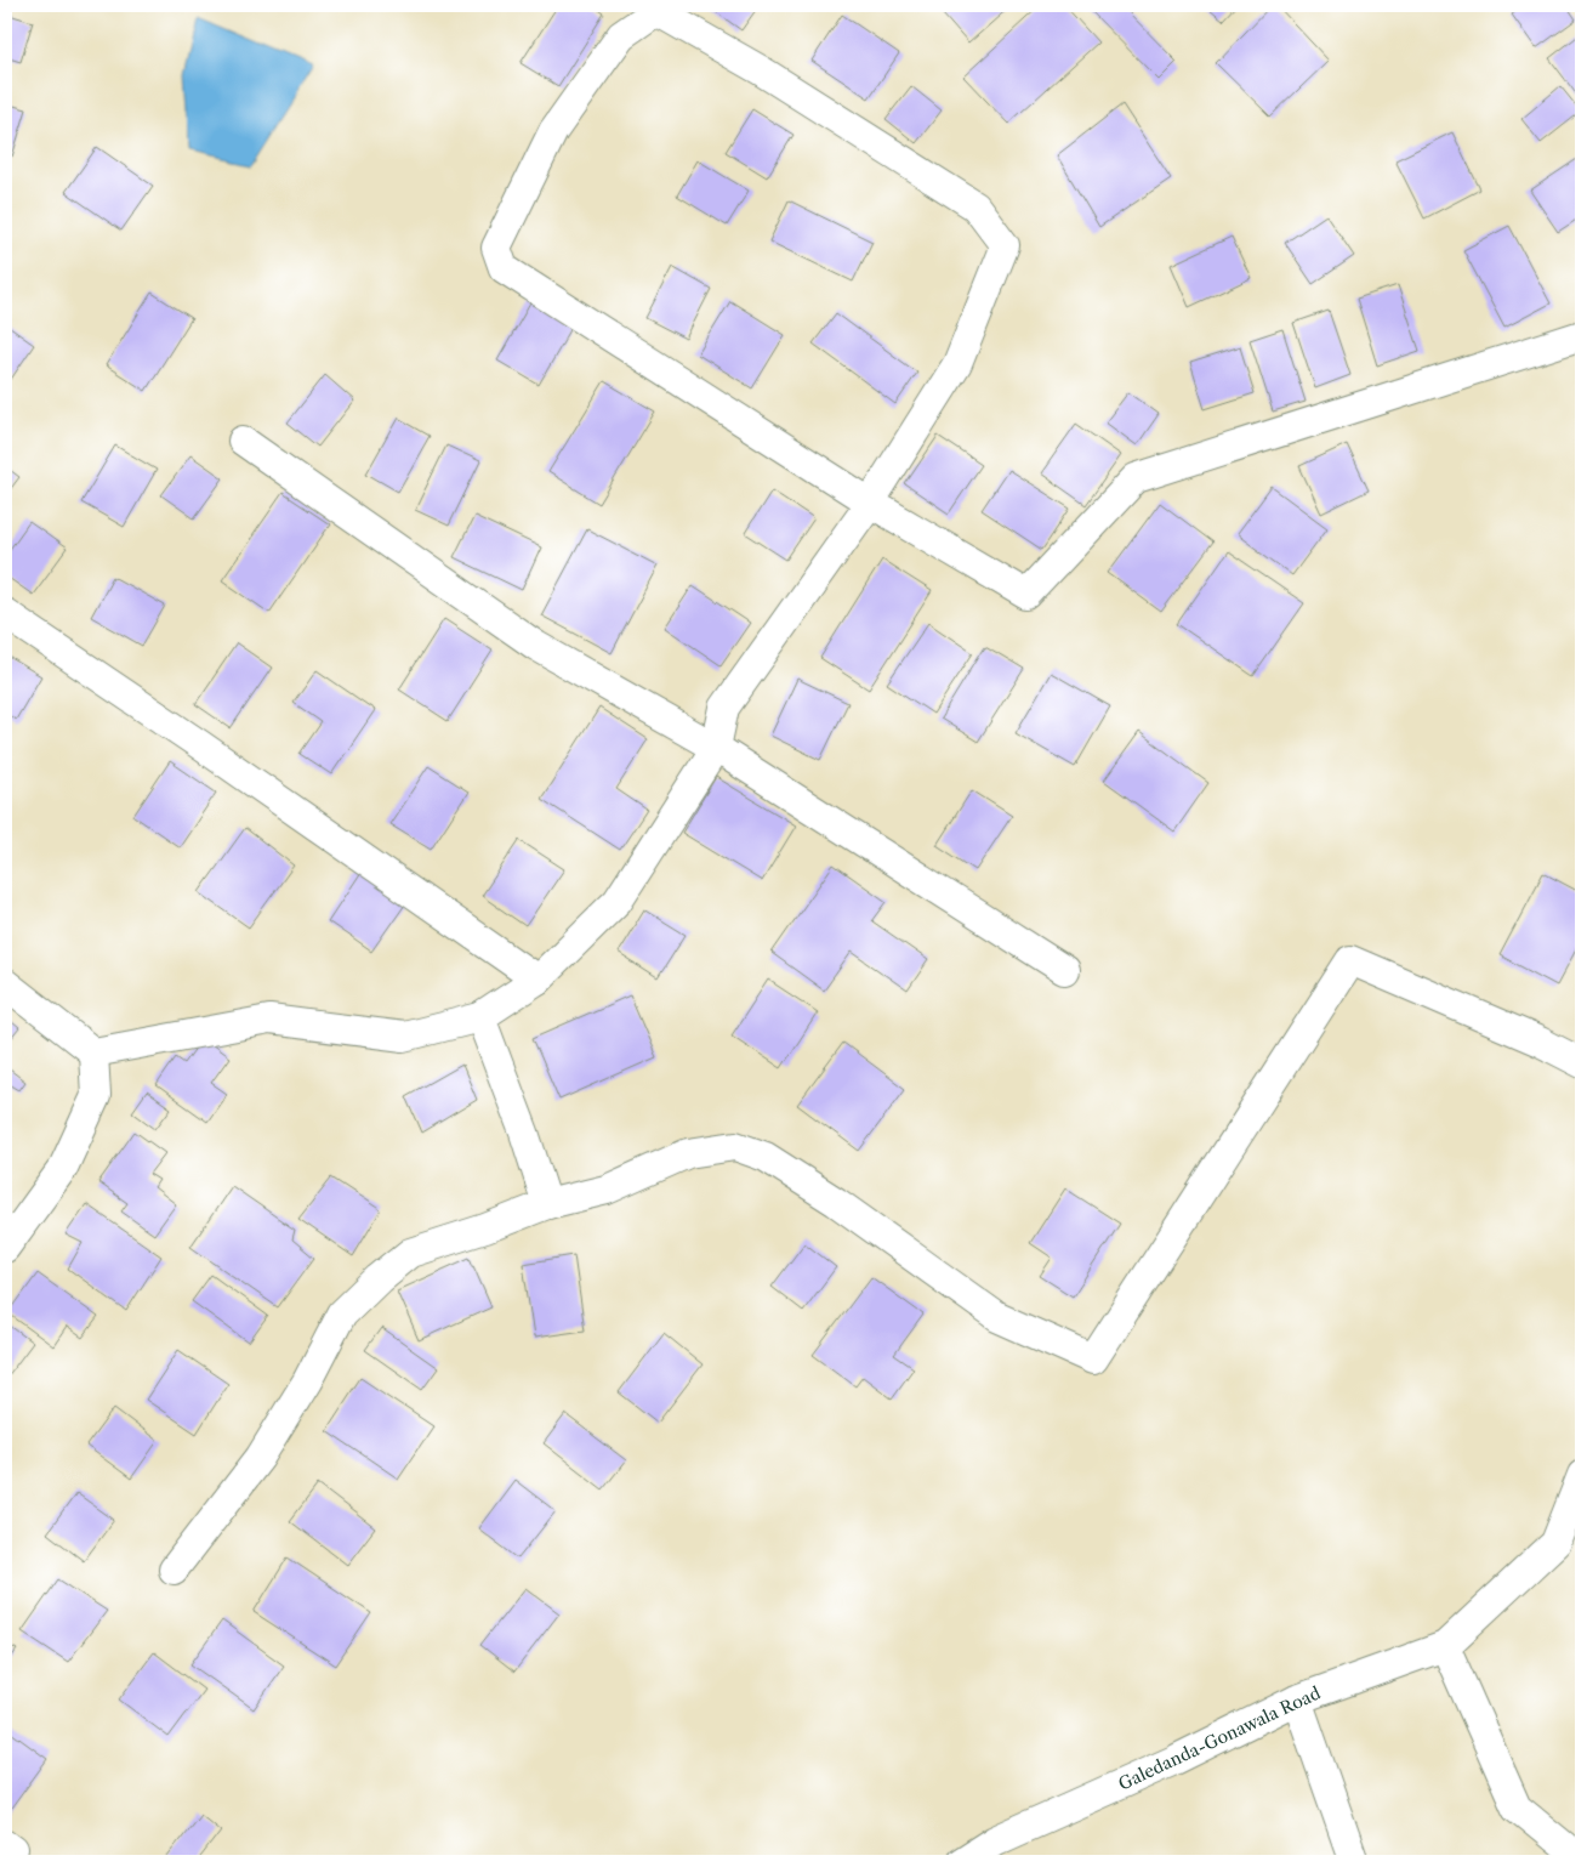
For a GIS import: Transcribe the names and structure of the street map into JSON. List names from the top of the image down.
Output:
{
  "streets": {
    "street": ["Galedanda-Gonawala Road"]
  }
}
